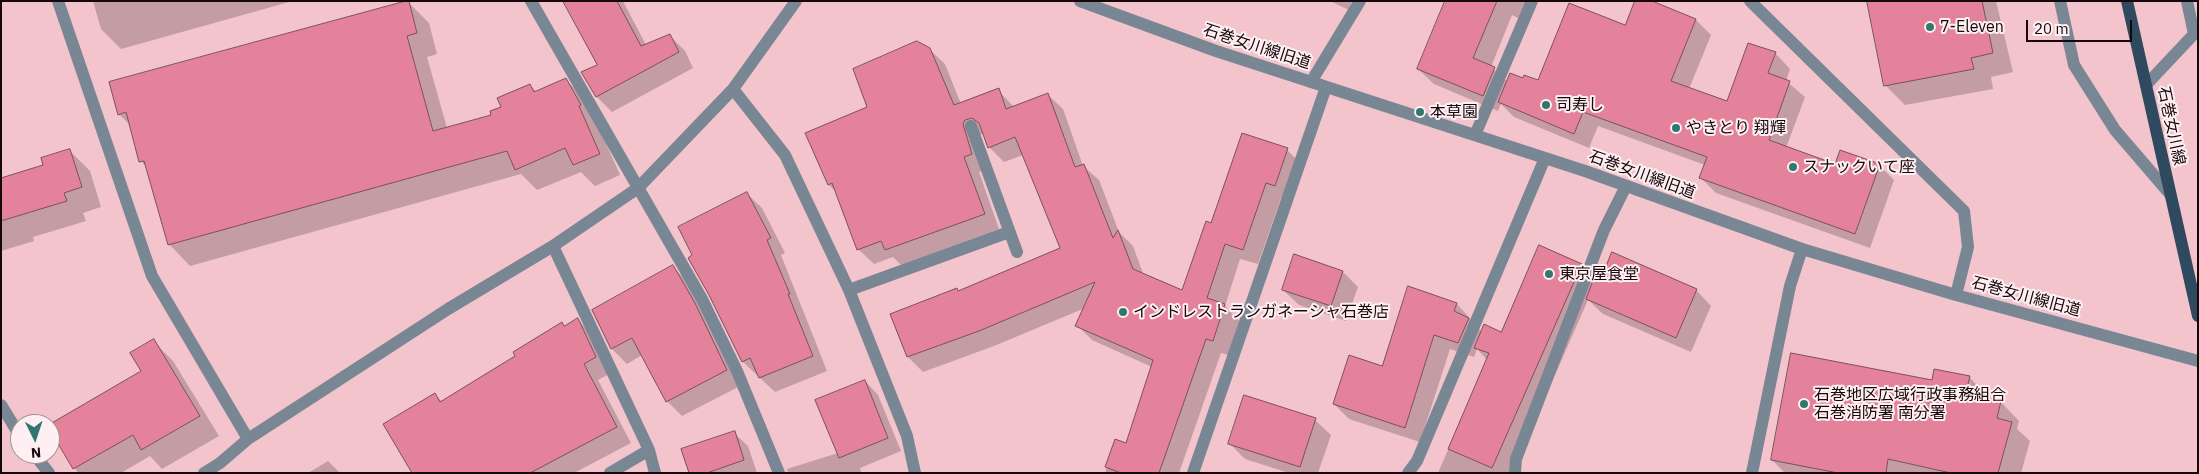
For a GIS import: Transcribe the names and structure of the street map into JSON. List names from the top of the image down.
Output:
{
  "streets": {
    "main road": ["石巻女川線"],
    "street": ["石巻女川線旧道"]
  },
  "places": [
    "7-Eleven",
    "司寿し",
    "本草園",
    "やきとり 翔輝",
    "スナックいて座",
    "東京屋食堂",
    "インドレストランガネーシャ石巻店",
    "石巻地区広域行政事務組合 石巻消防署 南分署"
  ],
  "scale_bar": "20 m",
  "north": "bottom"
}
